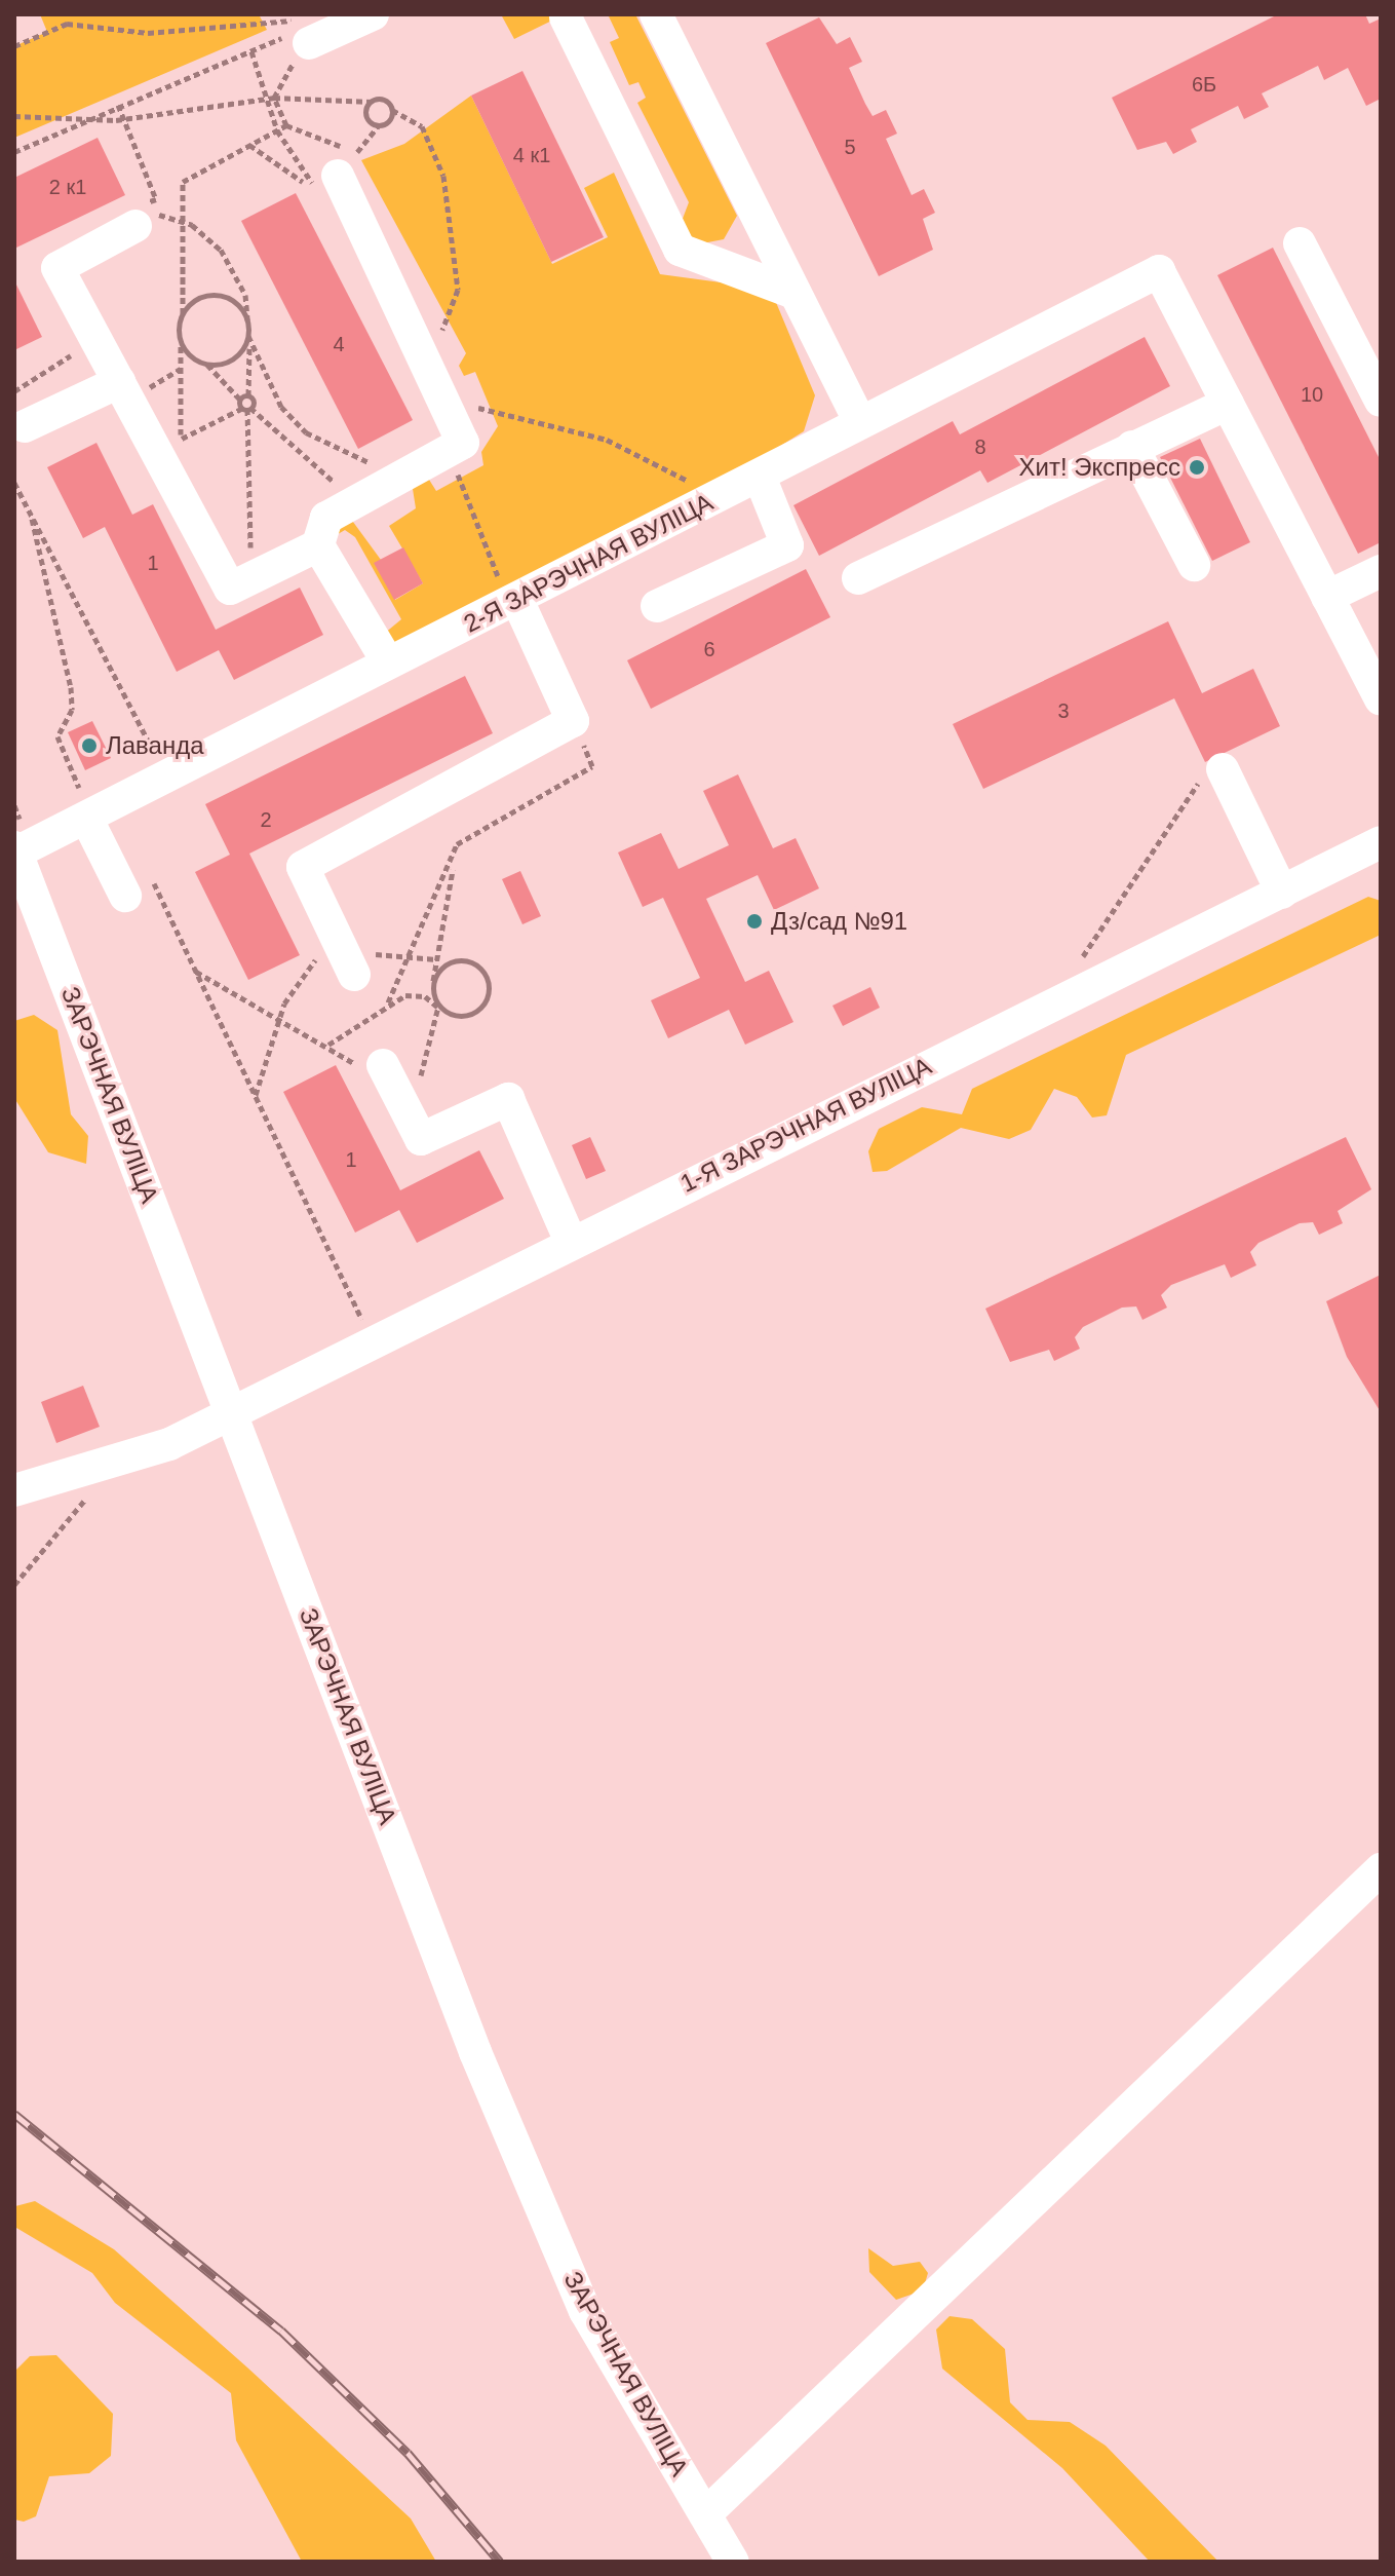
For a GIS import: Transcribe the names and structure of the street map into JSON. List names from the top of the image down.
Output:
{
  "streets": {
    "street": ["2-Я ЗАРЭЧНАЯ ВУЛІЦА", "ЗАРЭЧНАЯ ВУЛІЦА", "1-Я ЗАРЭЧНАЯ ВУЛІЦА"]
  },
  "crossings": [
    ["2-Я ЗАРЭЧНАЯ ВУЛІЦА", "ЗАРЭЧНАЯ ВУЛІЦА"],
    ["ЗАРЭЧНАЯ ВУЛІЦА", "1-Я ЗАРЭЧНАЯ ВУЛІЦА"]
  ],
  "places": ["Хит! Экспресс", "Лаванда", "Дз/сад №91"],
  "house_numbers": [
    "6Б",
    "5",
    "4 к1",
    "2 к1",
    "4",
    "10",
    "8",
    "1",
    "6",
    "3",
    "2",
    "1"
  ]
}
